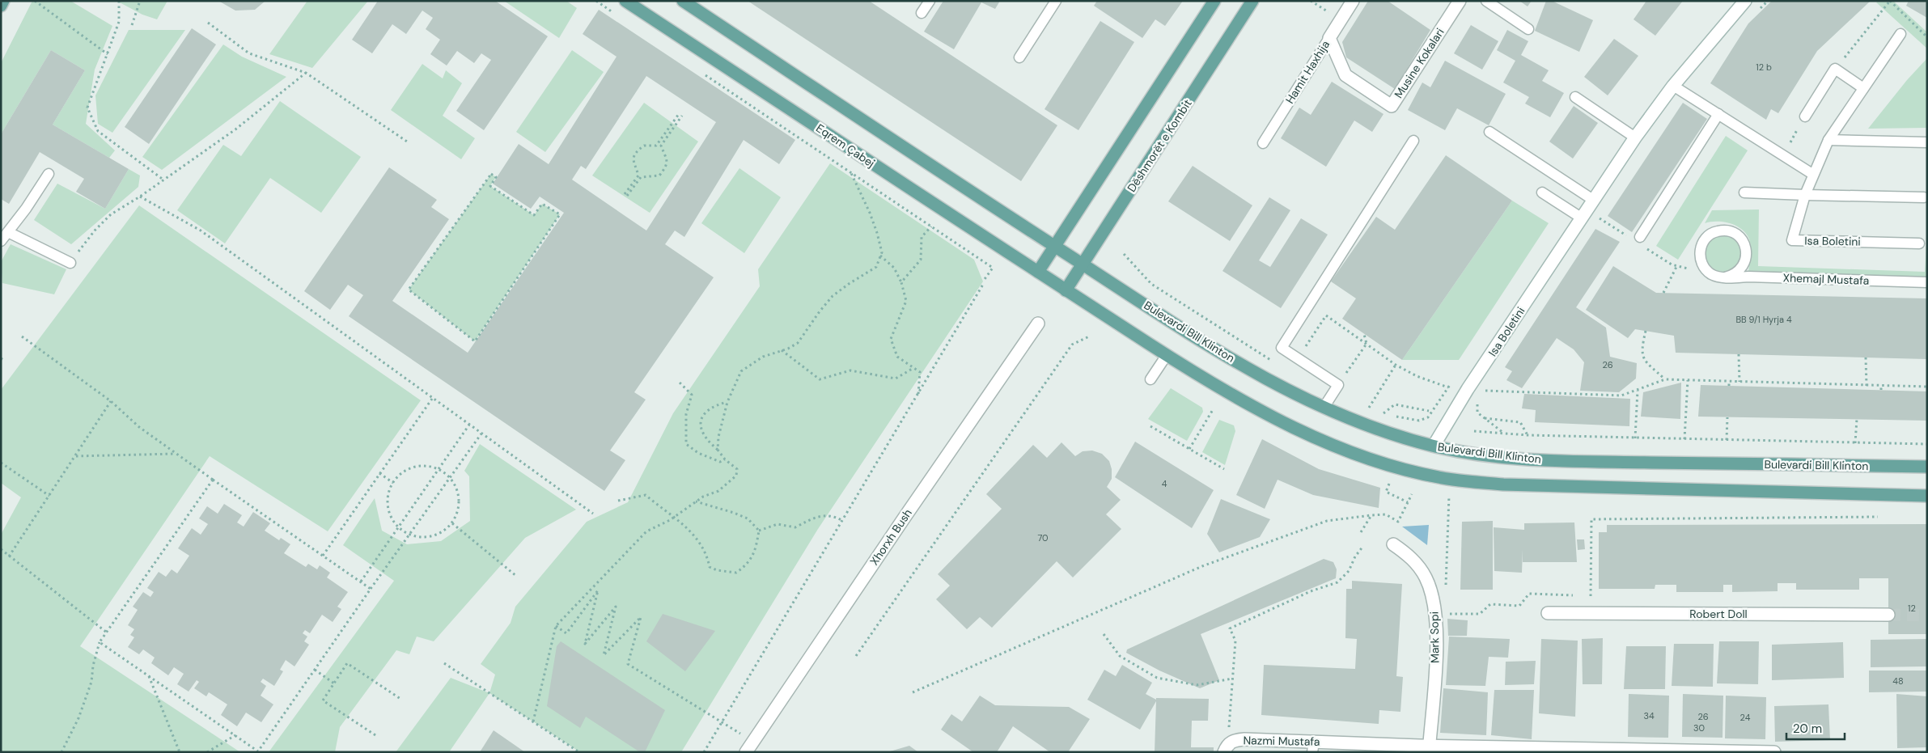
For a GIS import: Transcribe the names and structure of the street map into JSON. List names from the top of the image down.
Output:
{
  "streets": {
    "main road": ["Eqrem Çabej", "Dëshmorët e Kombit", "Bulevardi Bill Klinton"],
    "street": [
      "Musine Kokalari",
      "Hamit Haxhija",
      "Isa Boletini",
      "Xhorxh Bush",
      "Robert Doll",
      "Mark Sopi",
      "Nazmi Mustafa"
    ],
    "lane": ["Xhemajl Mustafa"]
  },
  "crossings": [
    ["Musine Kokalari", "Hamit Haxhija"],
    ["Eqrem Çabej", "Dëshmorët e Kombit"],
    ["Dëshmorët e Kombit", "Bulevardi Bill Klinton"],
    ["Isa Boletini", "Bulevardi Bill Klinton"],
    ["Mark Sopi", "Nazmi Mustafa"]
  ],
  "house_numbers": [
    "12 b",
    "BB 9/1 Hyrja 4",
    "26",
    "4",
    "70",
    "12",
    "48",
    "34",
    "26",
    "24",
    "30"
  ],
  "scale_bar": "20 m"
}
